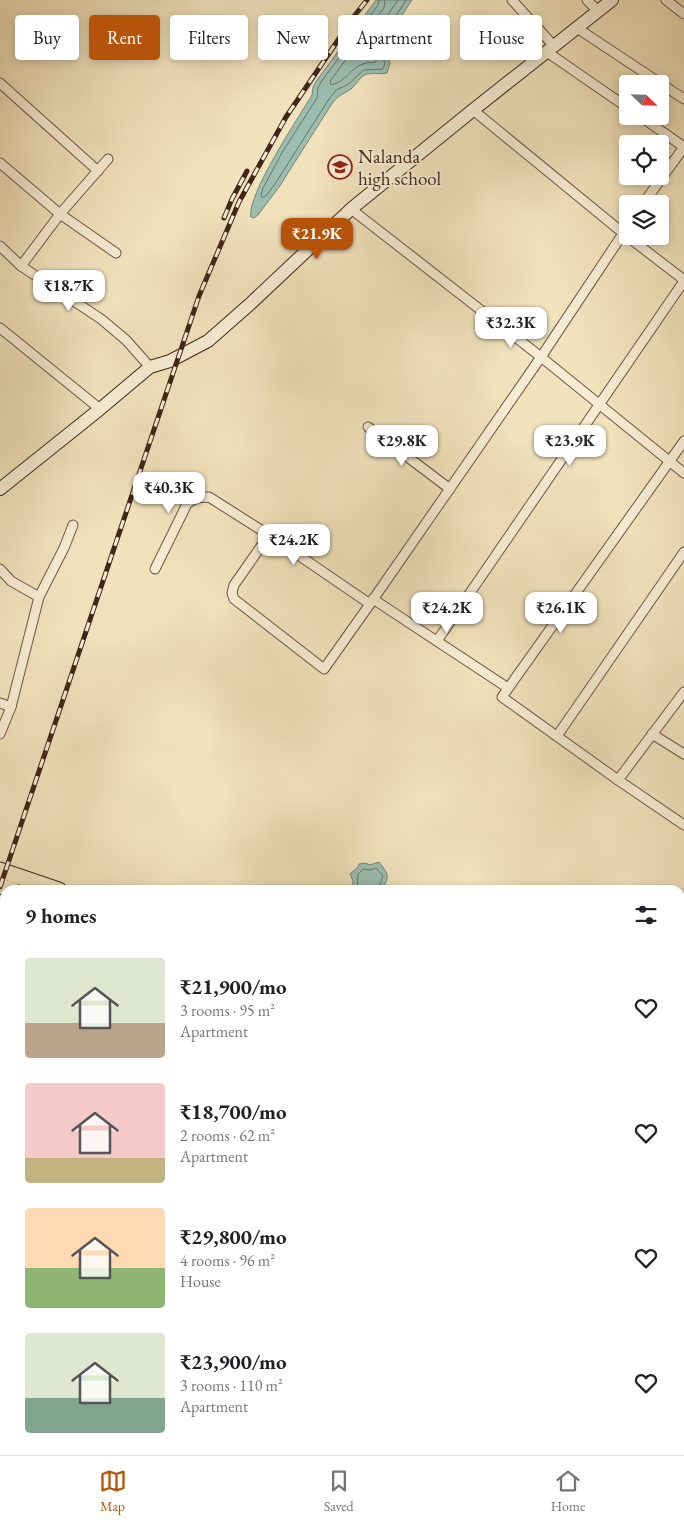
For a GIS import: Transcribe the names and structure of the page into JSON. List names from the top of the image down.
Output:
{
  "places": {
    "school or university": ["Nalanda high school"]
  },
  "north": "bottom right",
  "page": {
    "chip": [
      "Buy",
      "Rent",
      "Filters",
      "New",
      "Apartment",
      "House"
    ],
    "price": [
      "₹21.9K",
      "₹18.7K",
      "₹32.3K",
      "₹29.8K",
      "₹23.9K",
      "₹40.3K",
      "₹24.2K",
      "₹24.2K",
      "₹26.1K"
    ],
    "heading": "9 homes",
    "list": [
      {
        "name": "₹21,900/mo",
        "note": "3 rooms · 95 m² · Apartment"
      },
      {
        "name": "₹18,700/mo",
        "note": "2 rooms · 62 m² · Apartment"
      },
      {
        "name": "₹29,800/mo",
        "note": "4 rooms · 96 m² · House"
      },
      {
        "name": "₹23,900/mo",
        "note": "3 rooms · 110 m² · Apartment"
      }
    ],
    "tabs": ["Map", "Saved", "Home"]
  }
}
